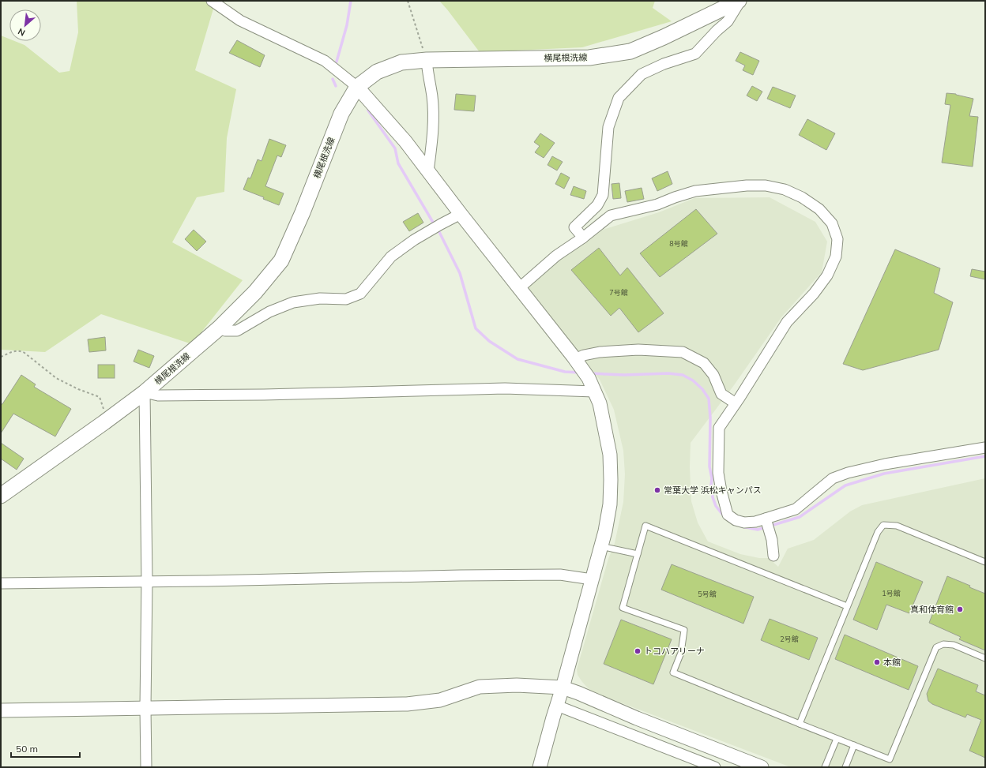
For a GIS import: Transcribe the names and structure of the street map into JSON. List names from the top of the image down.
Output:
{
  "streets": {
    "main road": ["横尾根洗線"]
  },
  "places": [
    "常葉大学 浜松キャンパス",
    "真和体育館",
    "トコハアリーナ",
    "本館"
  ],
  "house_numbers": [
    "8号館",
    "7号館",
    "1号館",
    "5号館",
    "2号館"
  ],
  "scale_bar": "50 m",
  "north": "bottom left"
}
